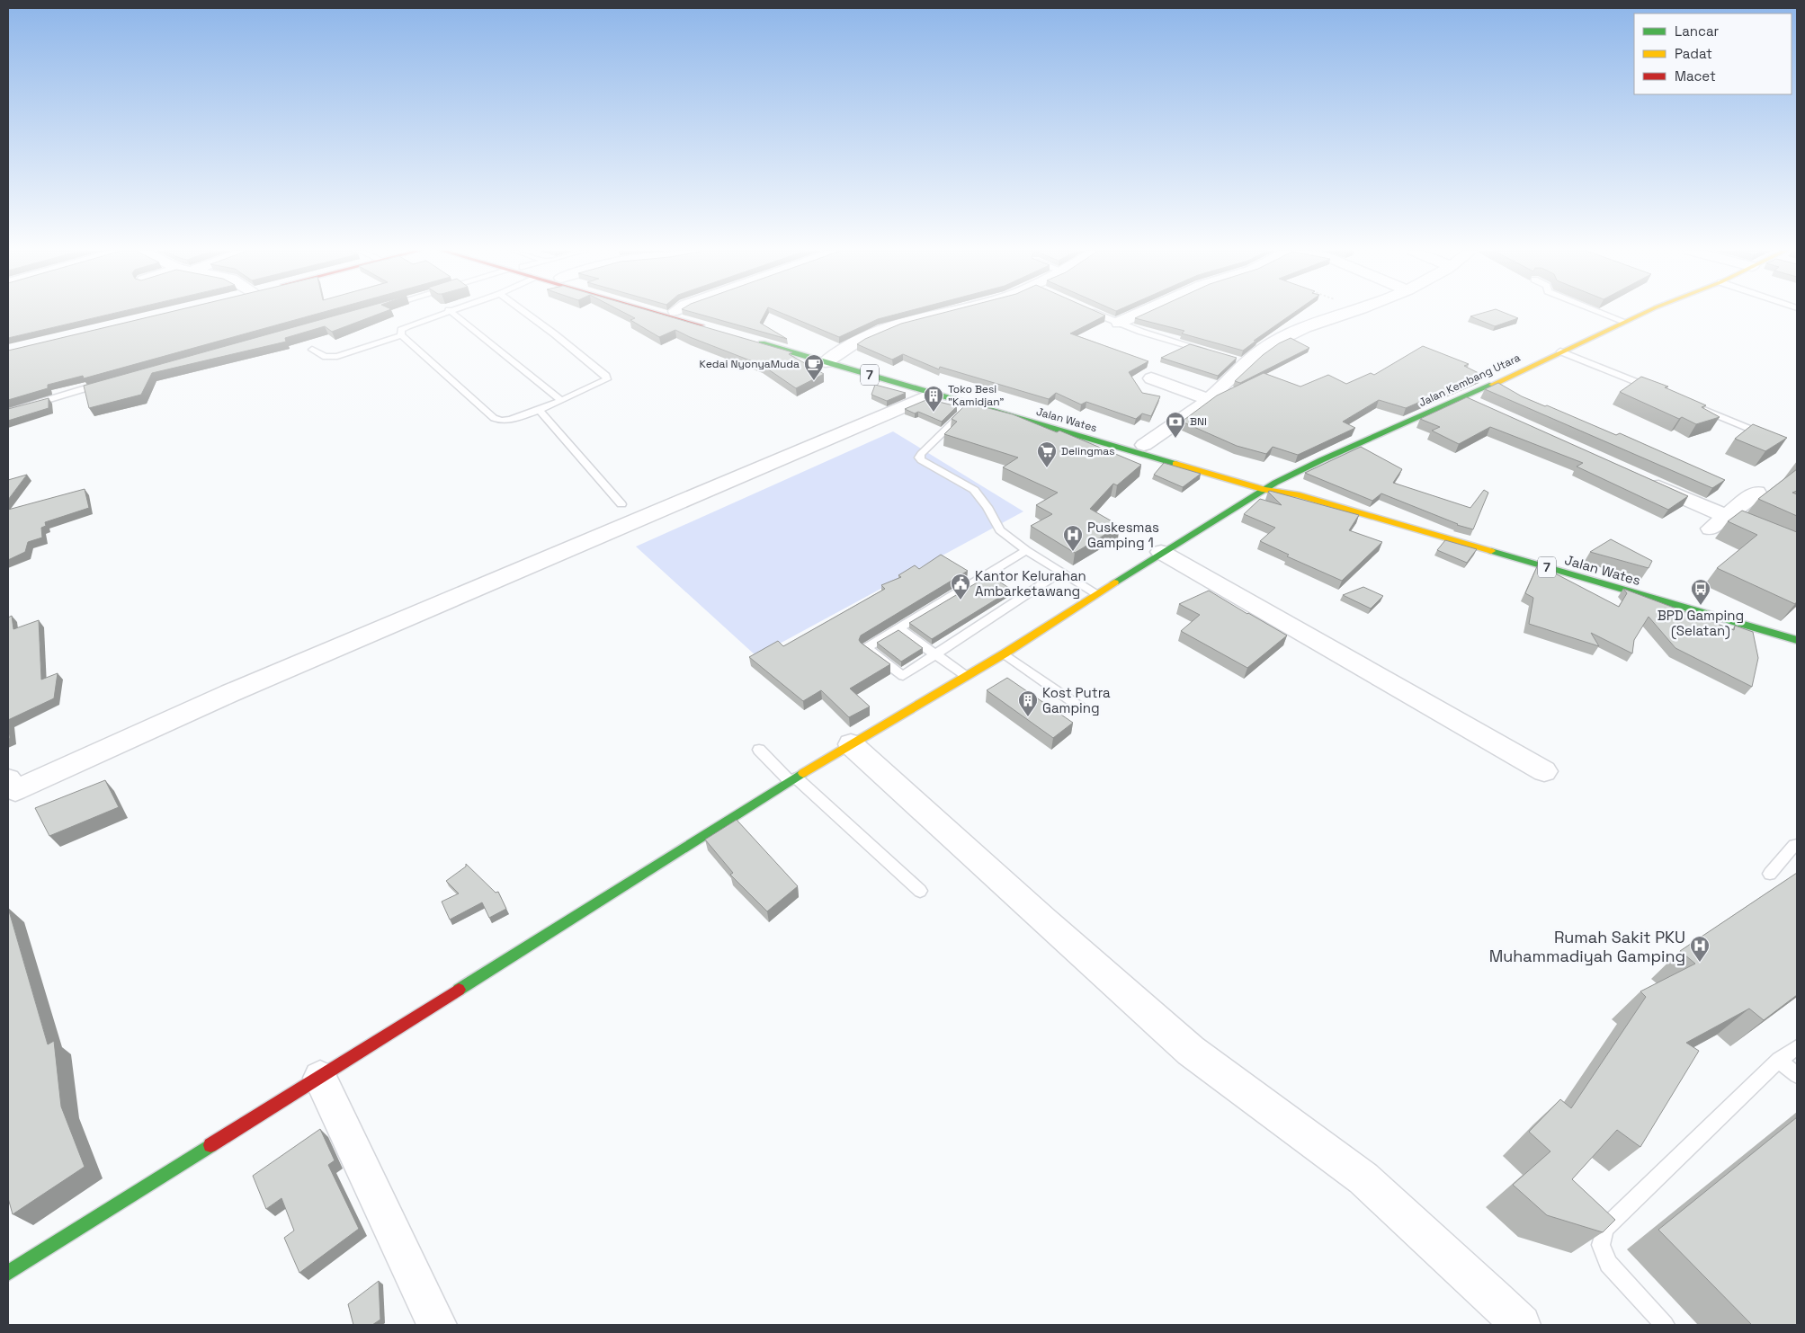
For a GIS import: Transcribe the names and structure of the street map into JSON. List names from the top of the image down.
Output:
{
  "streets": {
    "main road": ["7", "Jalan Kembang Utara", "Jalan Wates"]
  },
  "crossings": [
    ["Jalan Kembang Utara", "Jalan Wates"]
  ],
  "places": {
    "cafe": ["Kedai NyonyaMuda"],
    "building": ["Toko Besi \"Kamidjan\"", "Kost Putra Gamping"],
    "bank": ["BNI"],
    "supermarket": ["Delingmas"],
    "hospital": ["Puskesmas Gamping 1", "Rumah Sakit PKU Muhammadiyah Gamping"],
    "public building": ["Kantor Kelurahan Ambarketawang"],
    "bus stop": ["BPD Gamping (Selatan)"]
  },
  "legend": ["Lancar", "Padat", "Macet"]
}
